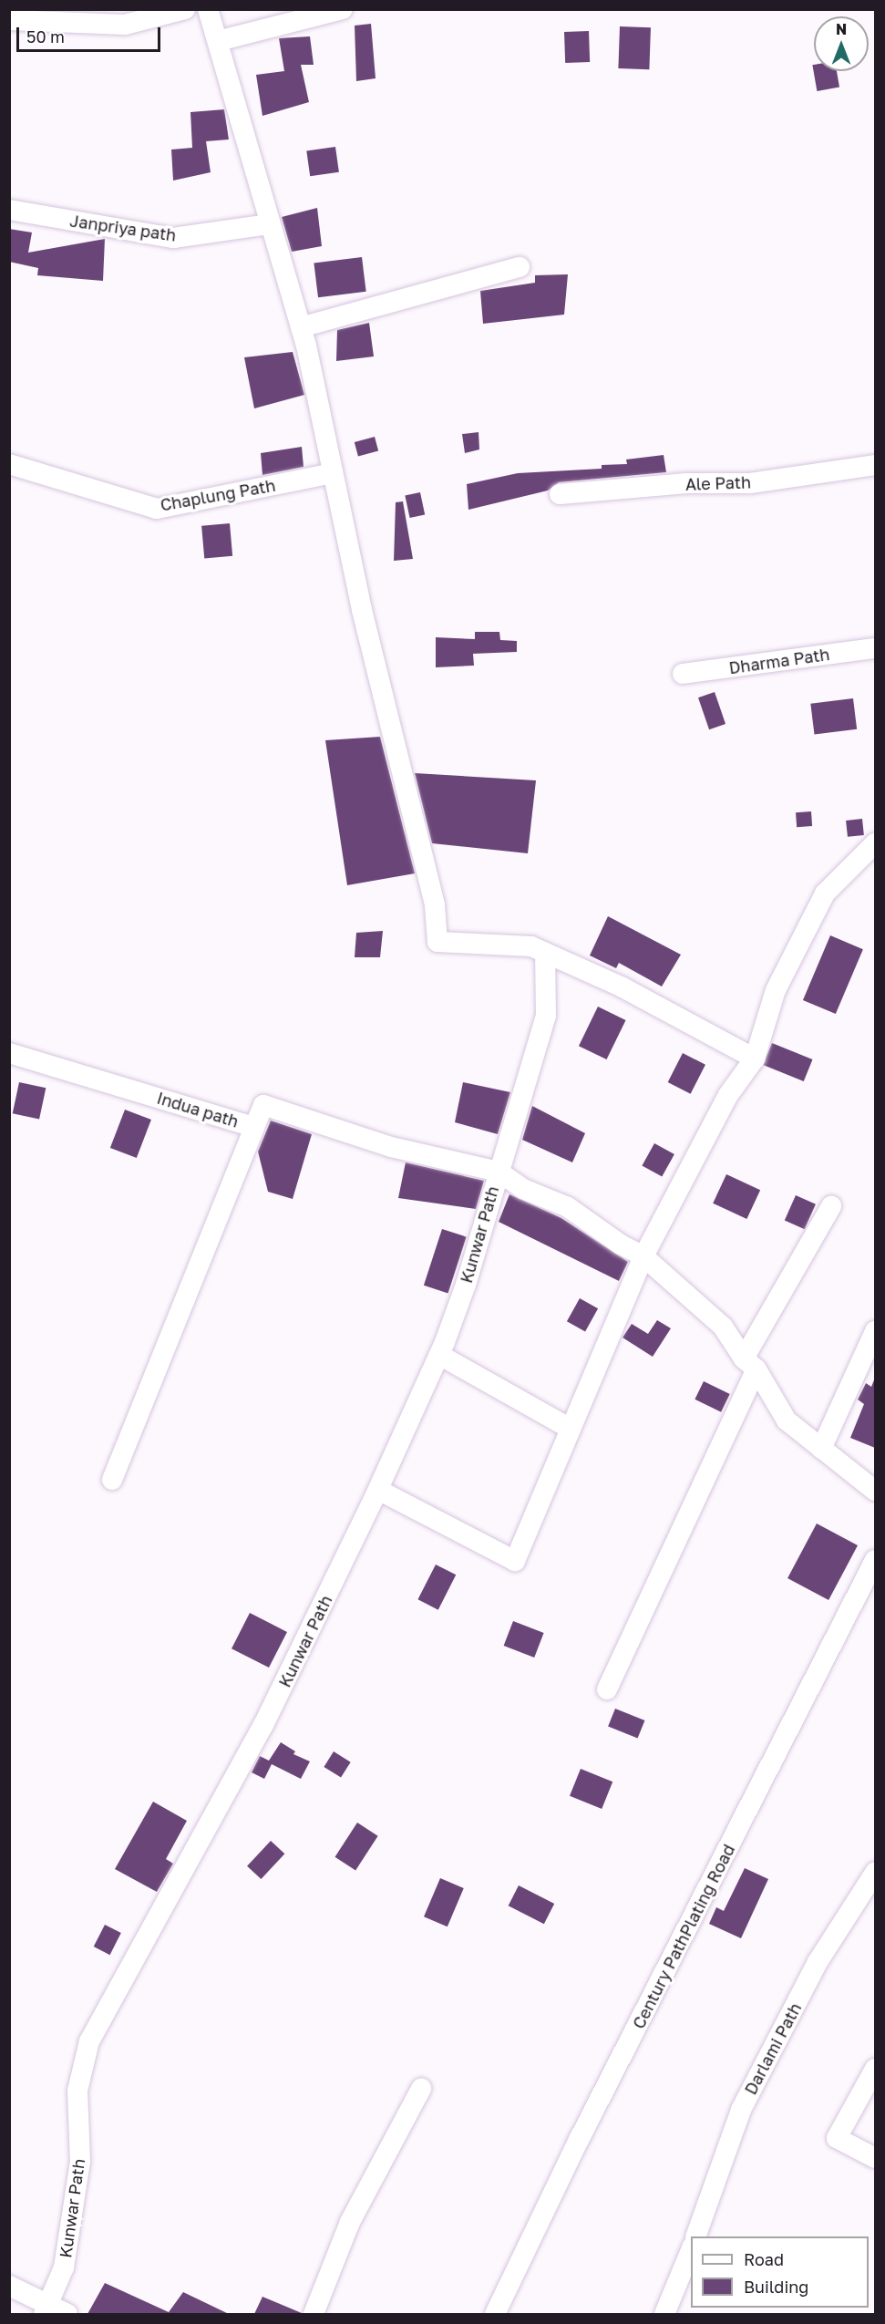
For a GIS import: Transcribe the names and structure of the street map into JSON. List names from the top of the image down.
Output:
{
  "streets": {
    "street": [
      "Janpriya path",
      "Ale Path",
      "Chaplung Path",
      "Dharma Path",
      "Indua path",
      "Kunwar Path",
      "Century PathPlating Road",
      "Darlami Path"
    ]
  },
  "crossings": [
    ["Indua path", "Kunwar Path"]
  ],
  "legend": ["Road", "Building"],
  "scale_bar": "50 m",
  "north": "top"
}
